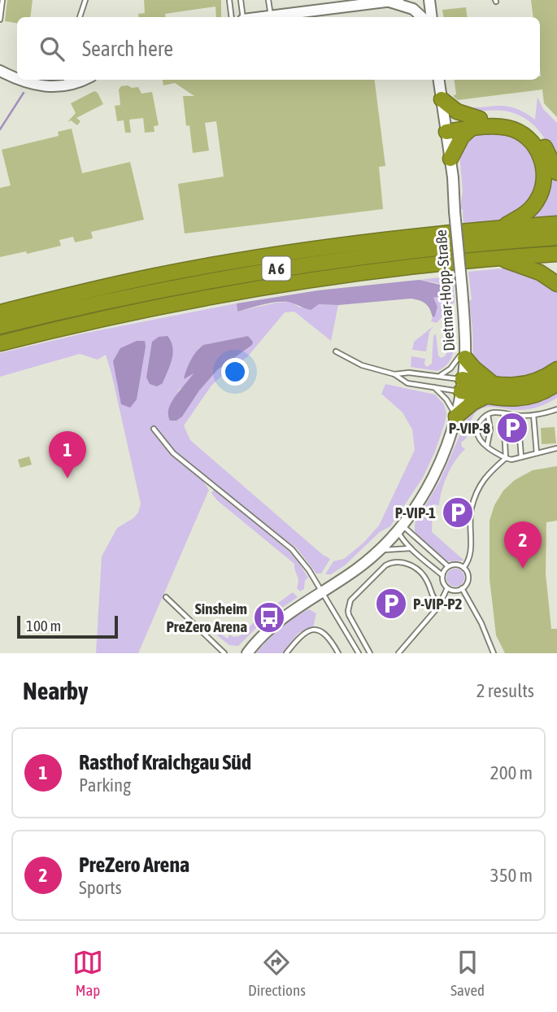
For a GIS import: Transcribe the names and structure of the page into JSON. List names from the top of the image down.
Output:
{
  "streets": {
    "highway": ["A 6"],
    "street": ["Dietmar-Hopp-Straße"]
  },
  "places": {
    "parking": ["P-VIP-8", "P-VIP-1", "P-VIP-P2"],
    "bus stop": ["Sinsheim PreZero Arena"]
  },
  "scale_bar": "100 m",
  "page": {
    "search": "Search here",
    "pins": ["1", "2"],
    "scale": "100 m",
    "heading": ["Nearby", "2 results"],
    "list": [
      {
        "mark": "1",
        "name": "Rasthof Kraichgau Süd",
        "note": "Parking",
        "value": "200 m"
      },
      {
        "mark": "2",
        "name": "PreZero Arena",
        "note": "Sports",
        "value": "350 m"
      }
    ],
    "nav": ["Map", "Directions", "Saved"]
  }
}
